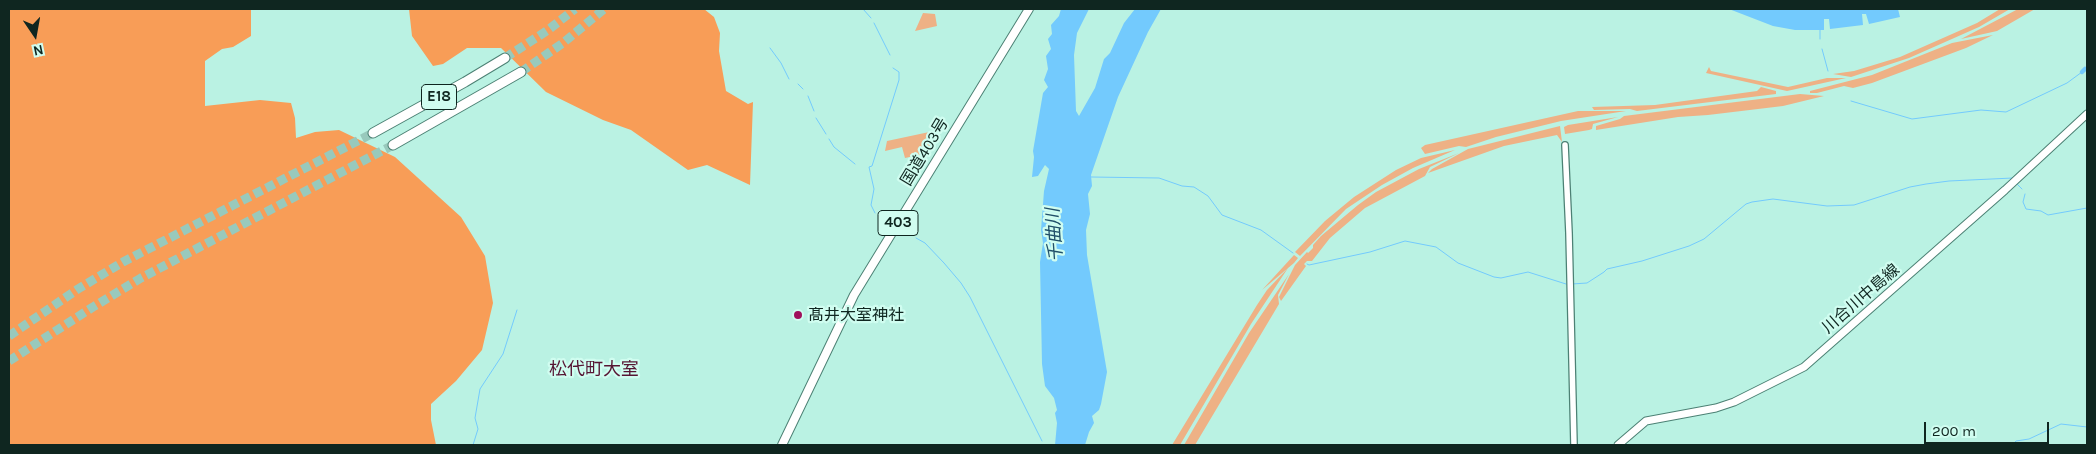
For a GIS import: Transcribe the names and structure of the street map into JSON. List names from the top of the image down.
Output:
{
  "streets": {
    "highway": ["E18", "国道403号", "403"],
    "main road": ["川合川中島線"]
  },
  "districts": ["松代町大室"],
  "water": ["千曲川"],
  "places": ["髙井大室神社"],
  "scale_bar": "200 m",
  "north": "bottom"
}
